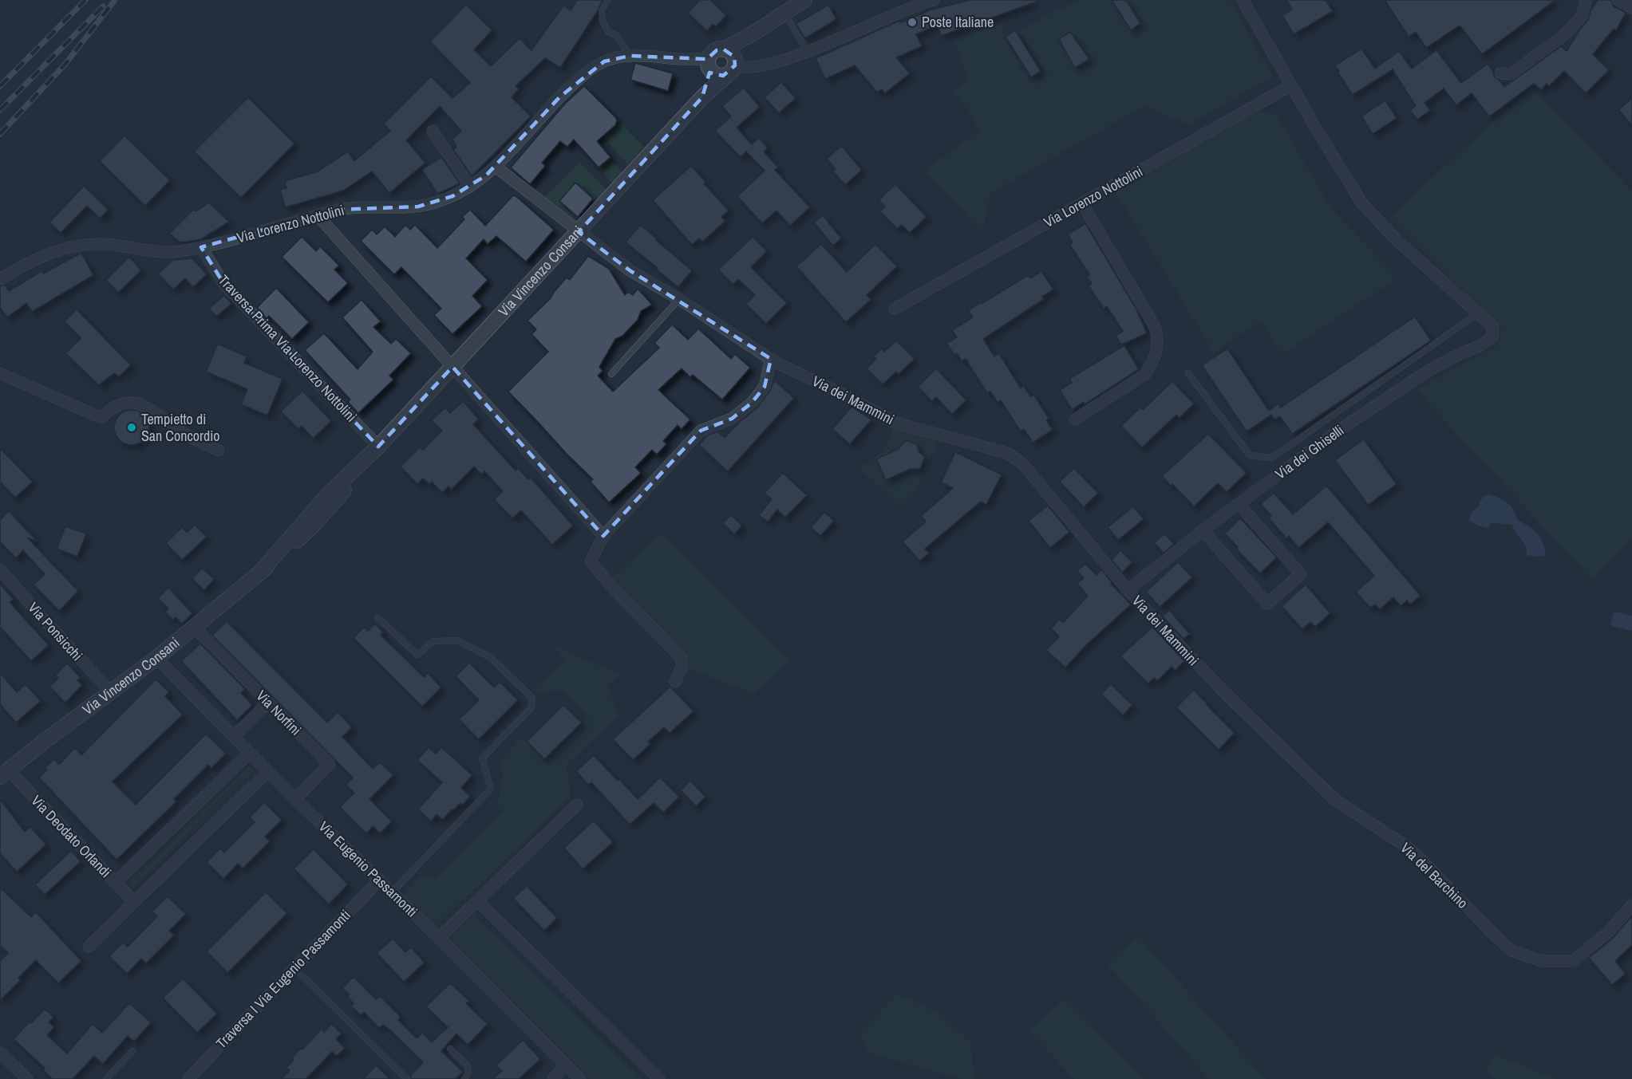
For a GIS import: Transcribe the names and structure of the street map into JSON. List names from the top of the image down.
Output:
{
  "streets": {
    "street": [
      "Via Lorenzo Nottolini",
      "Via Vincenzo Consani",
      "Traversa Prima Via Lorenzo Nottolini",
      "Via dei Mammini",
      "Via dei Ghiselli",
      "Via Ponsicchi",
      "Via Norfini",
      "Via Deodato Orlandi",
      "Via Eugenio Passamonti",
      "Via del Barchino",
      "Traversa I Via Eugenio Passamonti"
    ]
  },
  "crossings": [
    ["Via Lorenzo Nottolini", "Via Vincenzo Consani"],
    ["Via Lorenzo Nottolini", "Traversa Prima Via Lorenzo Nottolini"],
    ["Via Lorenzo Nottolini", "Via dei Mammini"],
    ["Via Vincenzo Consani", "Traversa Prima Via Lorenzo Nottolini"],
    ["Via Vincenzo Consani", "Via dei Mammini"],
    ["Via Vincenzo Consani", "Via Ponsicchi"],
    ["Via Vincenzo Consani", "Via Norfini"],
    ["Via Vincenzo Consani", "Via Deodato Orlandi"],
    ["Via Vincenzo Consani", "Via Eugenio Passamonti"],
    ["Via dei Mammini", "Via dei Ghiselli"],
    ["Via dei Mammini", "Via del Barchino"],
    ["Via Norfini", "Via Eugenio Passamonti"],
    ["Via Eugenio Passamonti", "Traversa I Via Eugenio Passamonti"]
  ],
  "places": ["Poste Italiane", "Tempietto di San Concordio"]
}
